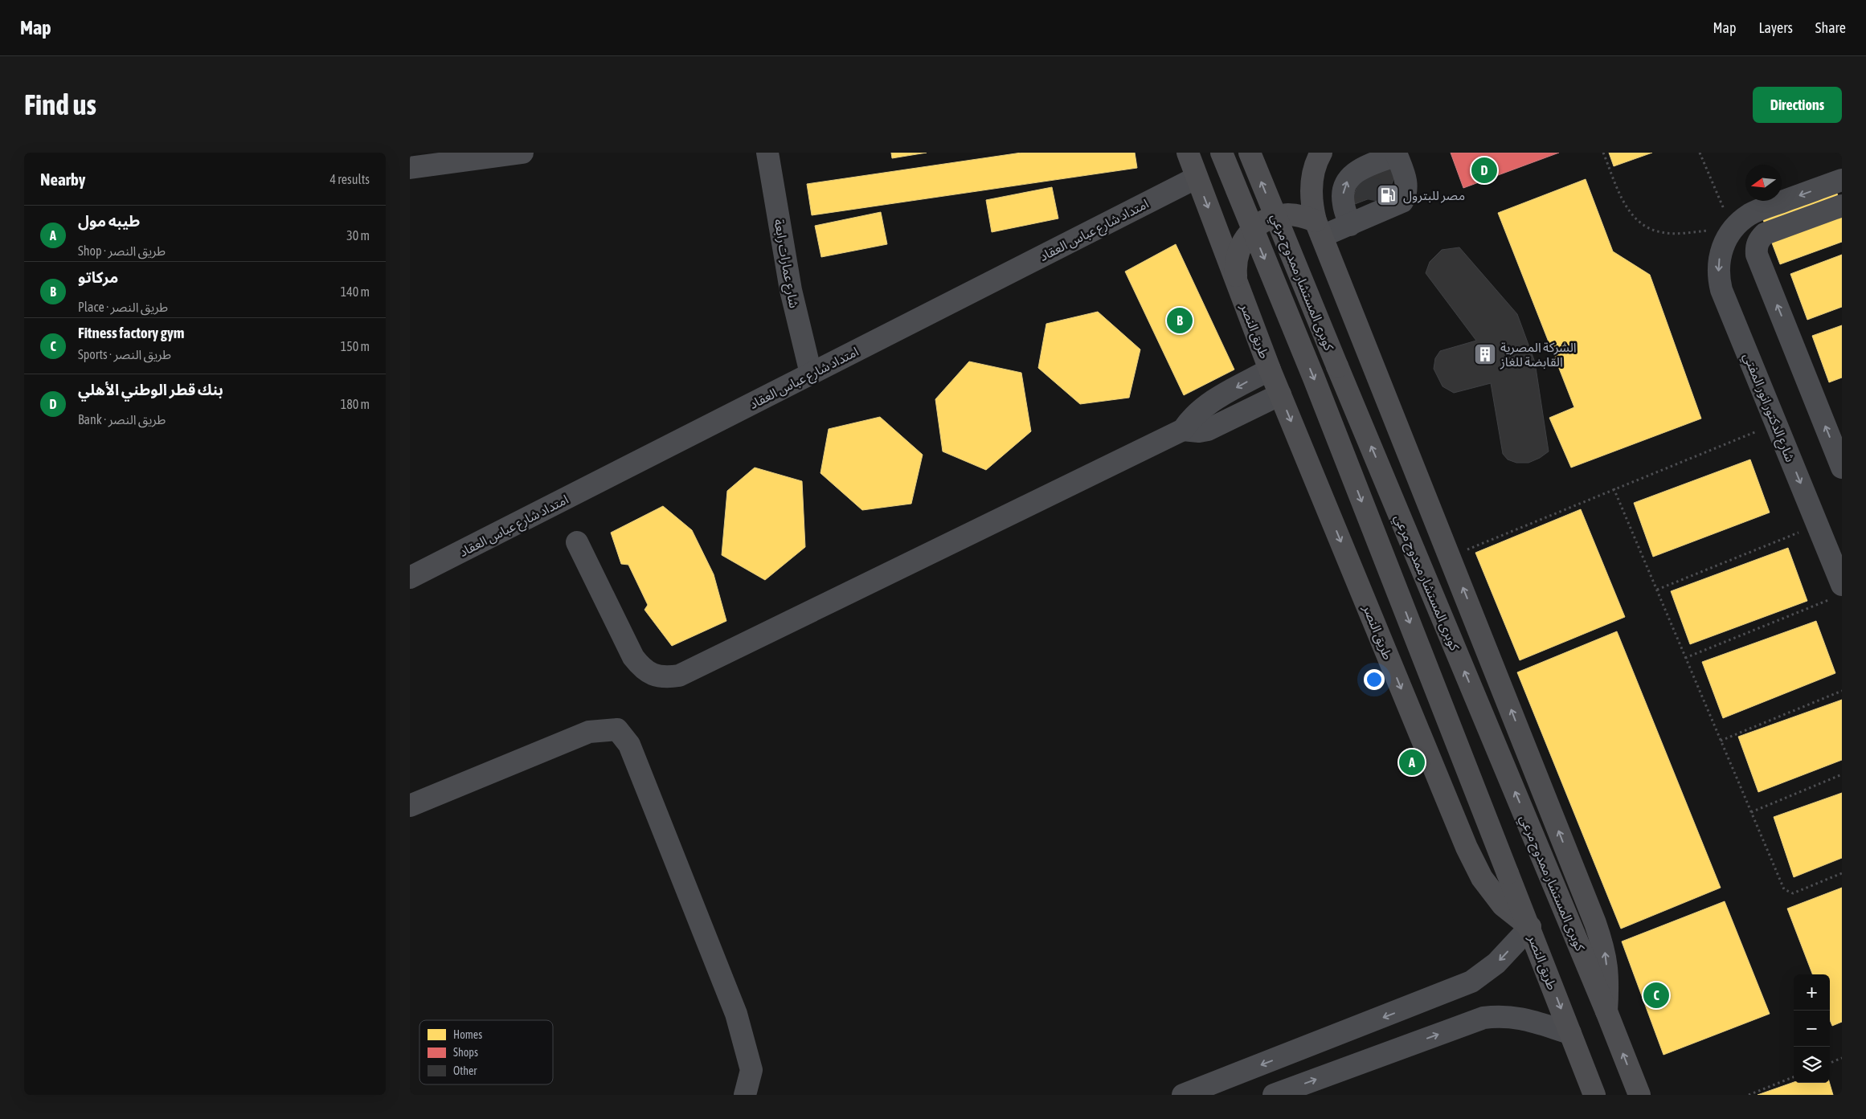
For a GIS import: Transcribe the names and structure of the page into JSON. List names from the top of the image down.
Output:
{
  "streets": {
    "highway": ["كوبرى المستشار ممدوح مرعي", "طريق النصر"],
    "street": ["امتداد شارع عباس العقاد", "شارع عمارات رابعة", "شارع الدكتور انور المفتي"]
  },
  "crossings": [
    ["امتداد شارع عباس العقاد", "شارع عمارات رابعة"],
    ["امتداد شارع عباس العقاد", "طريق النصر"],
    ["كوبرى المستشار ممدوح مرعي", "طريق النصر"]
  ],
  "one_way": ["شارع الدكتور انور المفتي"],
  "places": {
    "fuel station": ["مصر للبترول"],
    "building": ["الشركة المصرية القابضة للغاز"]
  },
  "legend": ["Homes", "Shops", "Other"],
  "north": "left",
  "page": {
    "header": "Map",
    "nav": ["Map", "Layers", "Share"],
    "buttons": "Directions",
    "title": "Find us",
    "heading": ["Nearby", "4 results"],
    "pins": [
      "D",
      "B",
      "A",
      "C"
    ],
    "list": [
      {
        "mark": "A",
        "name": "طيبه مول",
        "note": "Shop · طريق النصر",
        "value": "30 m"
      },
      {
        "mark": "B",
        "name": "مركاتو",
        "note": "Place · طريق النصر",
        "value": "140 m"
      },
      {
        "mark": "C",
        "name": "Fitness factory gym",
        "note": "Sports · طريق النصر",
        "value": "150 m"
      },
      {
        "mark": "D",
        "name": "بنك قطر الوطني الأهلي",
        "note": "Bank · طريق النصر",
        "value": "180 m"
      }
    ],
    "map_buttons": ["+", "−"]
  }
}
